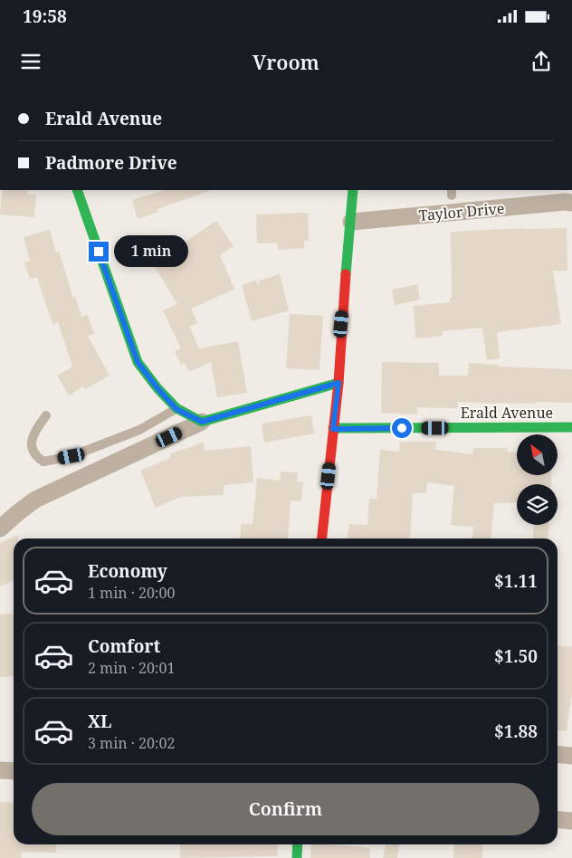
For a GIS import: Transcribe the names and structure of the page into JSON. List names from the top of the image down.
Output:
{
  "streets": {
    "street": ["Taylor Drive", "Erald Avenue"]
  },
  "north": "top left",
  "page": {
    "status": "19:58",
    "header": "Vroom",
    "banner": ["Erald Avenue", "Padmore Drive"],
    "bubble": "1 min",
    "list": [
      {
        "name": "Economy",
        "note": "1 min · 20:00",
        "value": "$1.11"
      },
      {
        "name": "Comfort",
        "note": "2 min · 20:01",
        "value": "$1.50"
      },
      {
        "name": "XL",
        "note": "3 min · 20:02",
        "value": "$1.88"
      }
    ],
    "buttons": "Confirm"
  }
}
